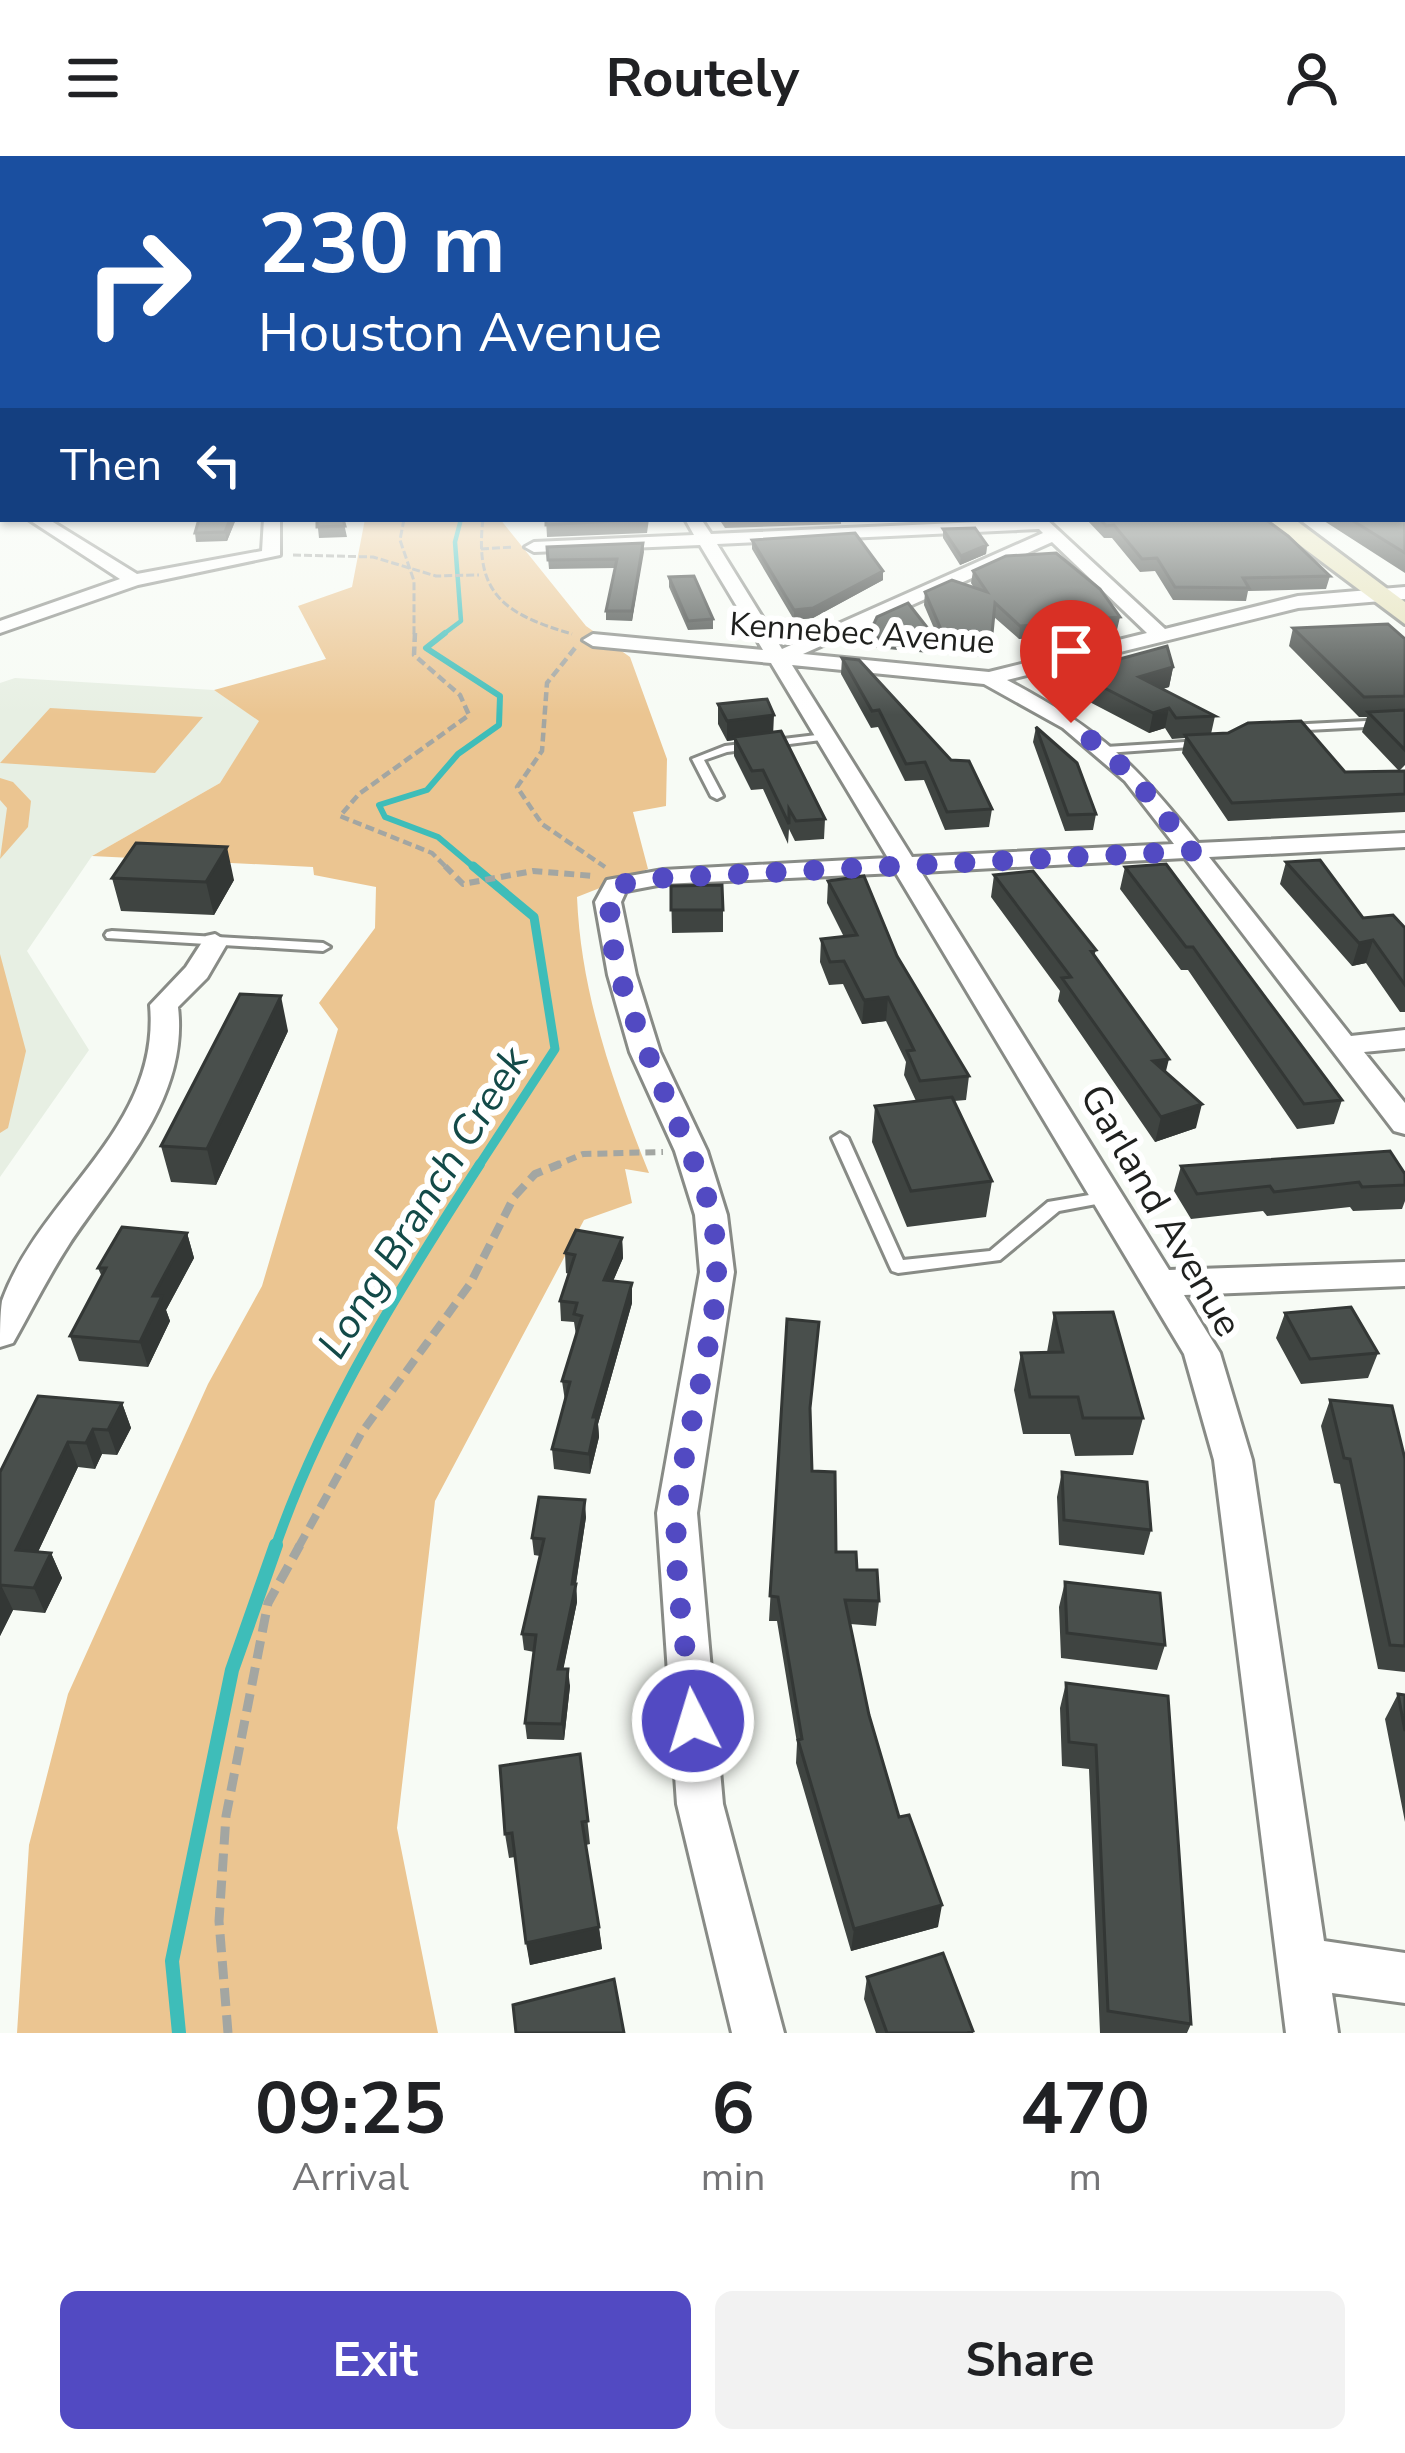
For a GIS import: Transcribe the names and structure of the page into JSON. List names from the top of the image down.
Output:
{
  "streets": {
    "street": ["Kennebec Avenue", "Garland Avenue"]
  },
  "crossings": [
    ["Kennebec Avenue", "Garland Avenue"]
  ],
  "water": ["Long Branch Creek"],
  "page": {
    "header": "Routely",
    "turn": ["230 m", "Houston Avenue"],
    "then": "Then",
    "eta": [
      "09:25",
      "Arrival",
      "6",
      "min",
      "470",
      "m"
    ],
    "buttons": ["Exit", "Share"]
  }
}
